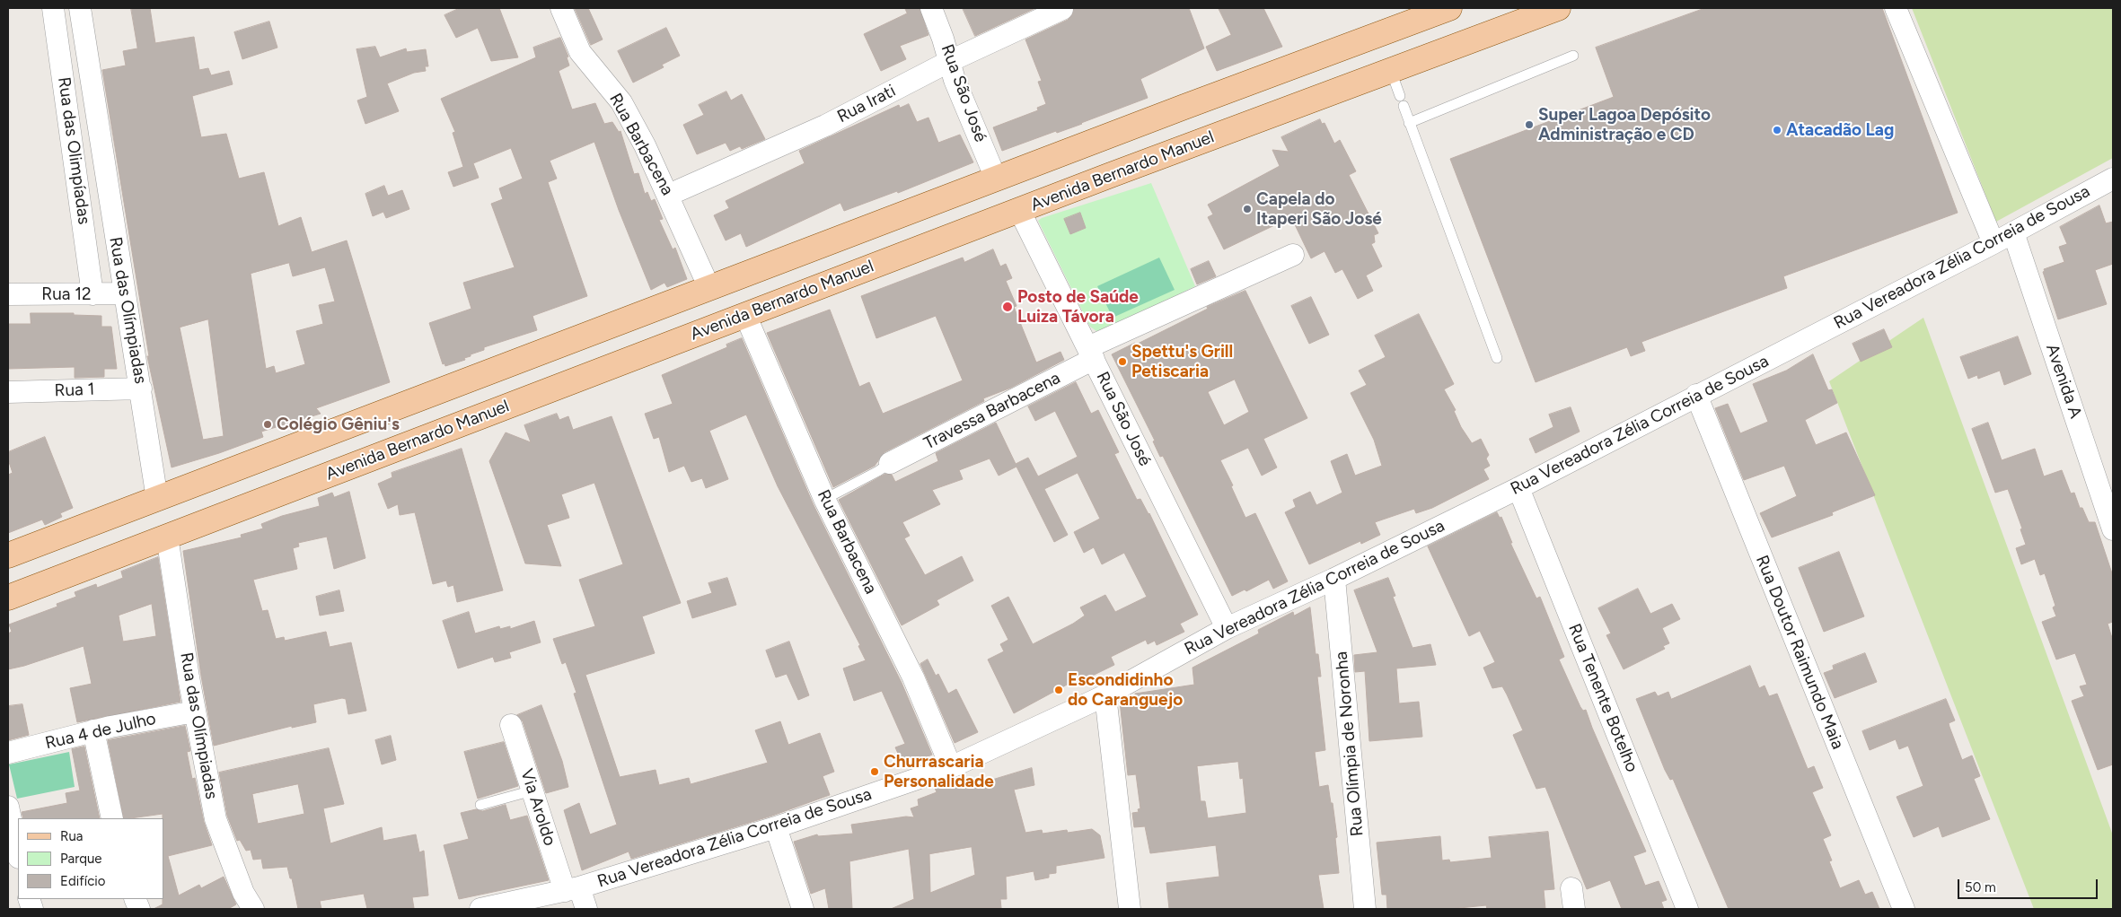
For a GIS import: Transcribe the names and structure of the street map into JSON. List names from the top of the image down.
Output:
{
  "streets": {
    "main road": ["Avenida Bernardo Manuel"],
    "street": [
      "Rua São José",
      "Rua Irati",
      "Rua Barbacena",
      "Rua das Olimpíadas",
      "Rua Vereadora Zélia Correia de Sousa",
      "Rua 12",
      "Rua das Olímpiadas",
      "Avenida A",
      "Rua 1",
      "Travessa Barbacena",
      "Rua Doutor Raimundo Maia",
      "Rua Tenente Botelho",
      "Rua 4 de Julho",
      "Rua Olímpia de Noronha",
      "Via Aroldo"
    ]
  },
  "crossings": [
    ["Rua São José", "Rua Irati"],
    ["Rua São José", "Avenida Bernardo Manuel"],
    ["Rua São José", "Rua Vereadora Zélia Correia de Sousa"],
    ["Rua São José", "Travessa Barbacena"],
    ["Rua Irati", "Rua Barbacena"],
    ["Rua Barbacena", "Avenida Bernardo Manuel"],
    ["Rua Barbacena", "Rua Vereadora Zélia Correia de Sousa"],
    ["Rua das Olimpíadas", "Rua 12"],
    ["Avenida Bernardo Manuel", "Rua das Olímpiadas"],
    ["Rua Vereadora Zélia Correia de Sousa", "Avenida A"],
    ["Rua Vereadora Zélia Correia de Sousa", "Rua Doutor Raimundo Maia"],
    ["Rua Vereadora Zélia Correia de Sousa", "Rua Tenente Botelho"],
    ["Rua Vereadora Zélia Correia de Sousa", "Rua Olímpia de Noronha"],
    ["Rua Vereadora Zélia Correia de Sousa", "Via Aroldo"],
    ["Rua 12", "Rua das Olímpiadas"],
    ["Rua das Olímpiadas", "Rua 1"],
    ["Rua das Olímpiadas", "Rua 4 de Julho"]
  ],
  "places": [
    "Super Lagoa Depósito Administração e CD",
    "Atacadão Lag",
    "Capela do Itaperi São José",
    "Posto de Saúde Luiza Távora",
    "Spettu's Grill Petiscaria",
    "Colégio Gêniu's",
    "Escondidinho do Caranguejo",
    "Churrascaria Personalidade"
  ],
  "legend": ["Rua", "Parque", "Edifício"],
  "scale_bar": "50 m"
}
